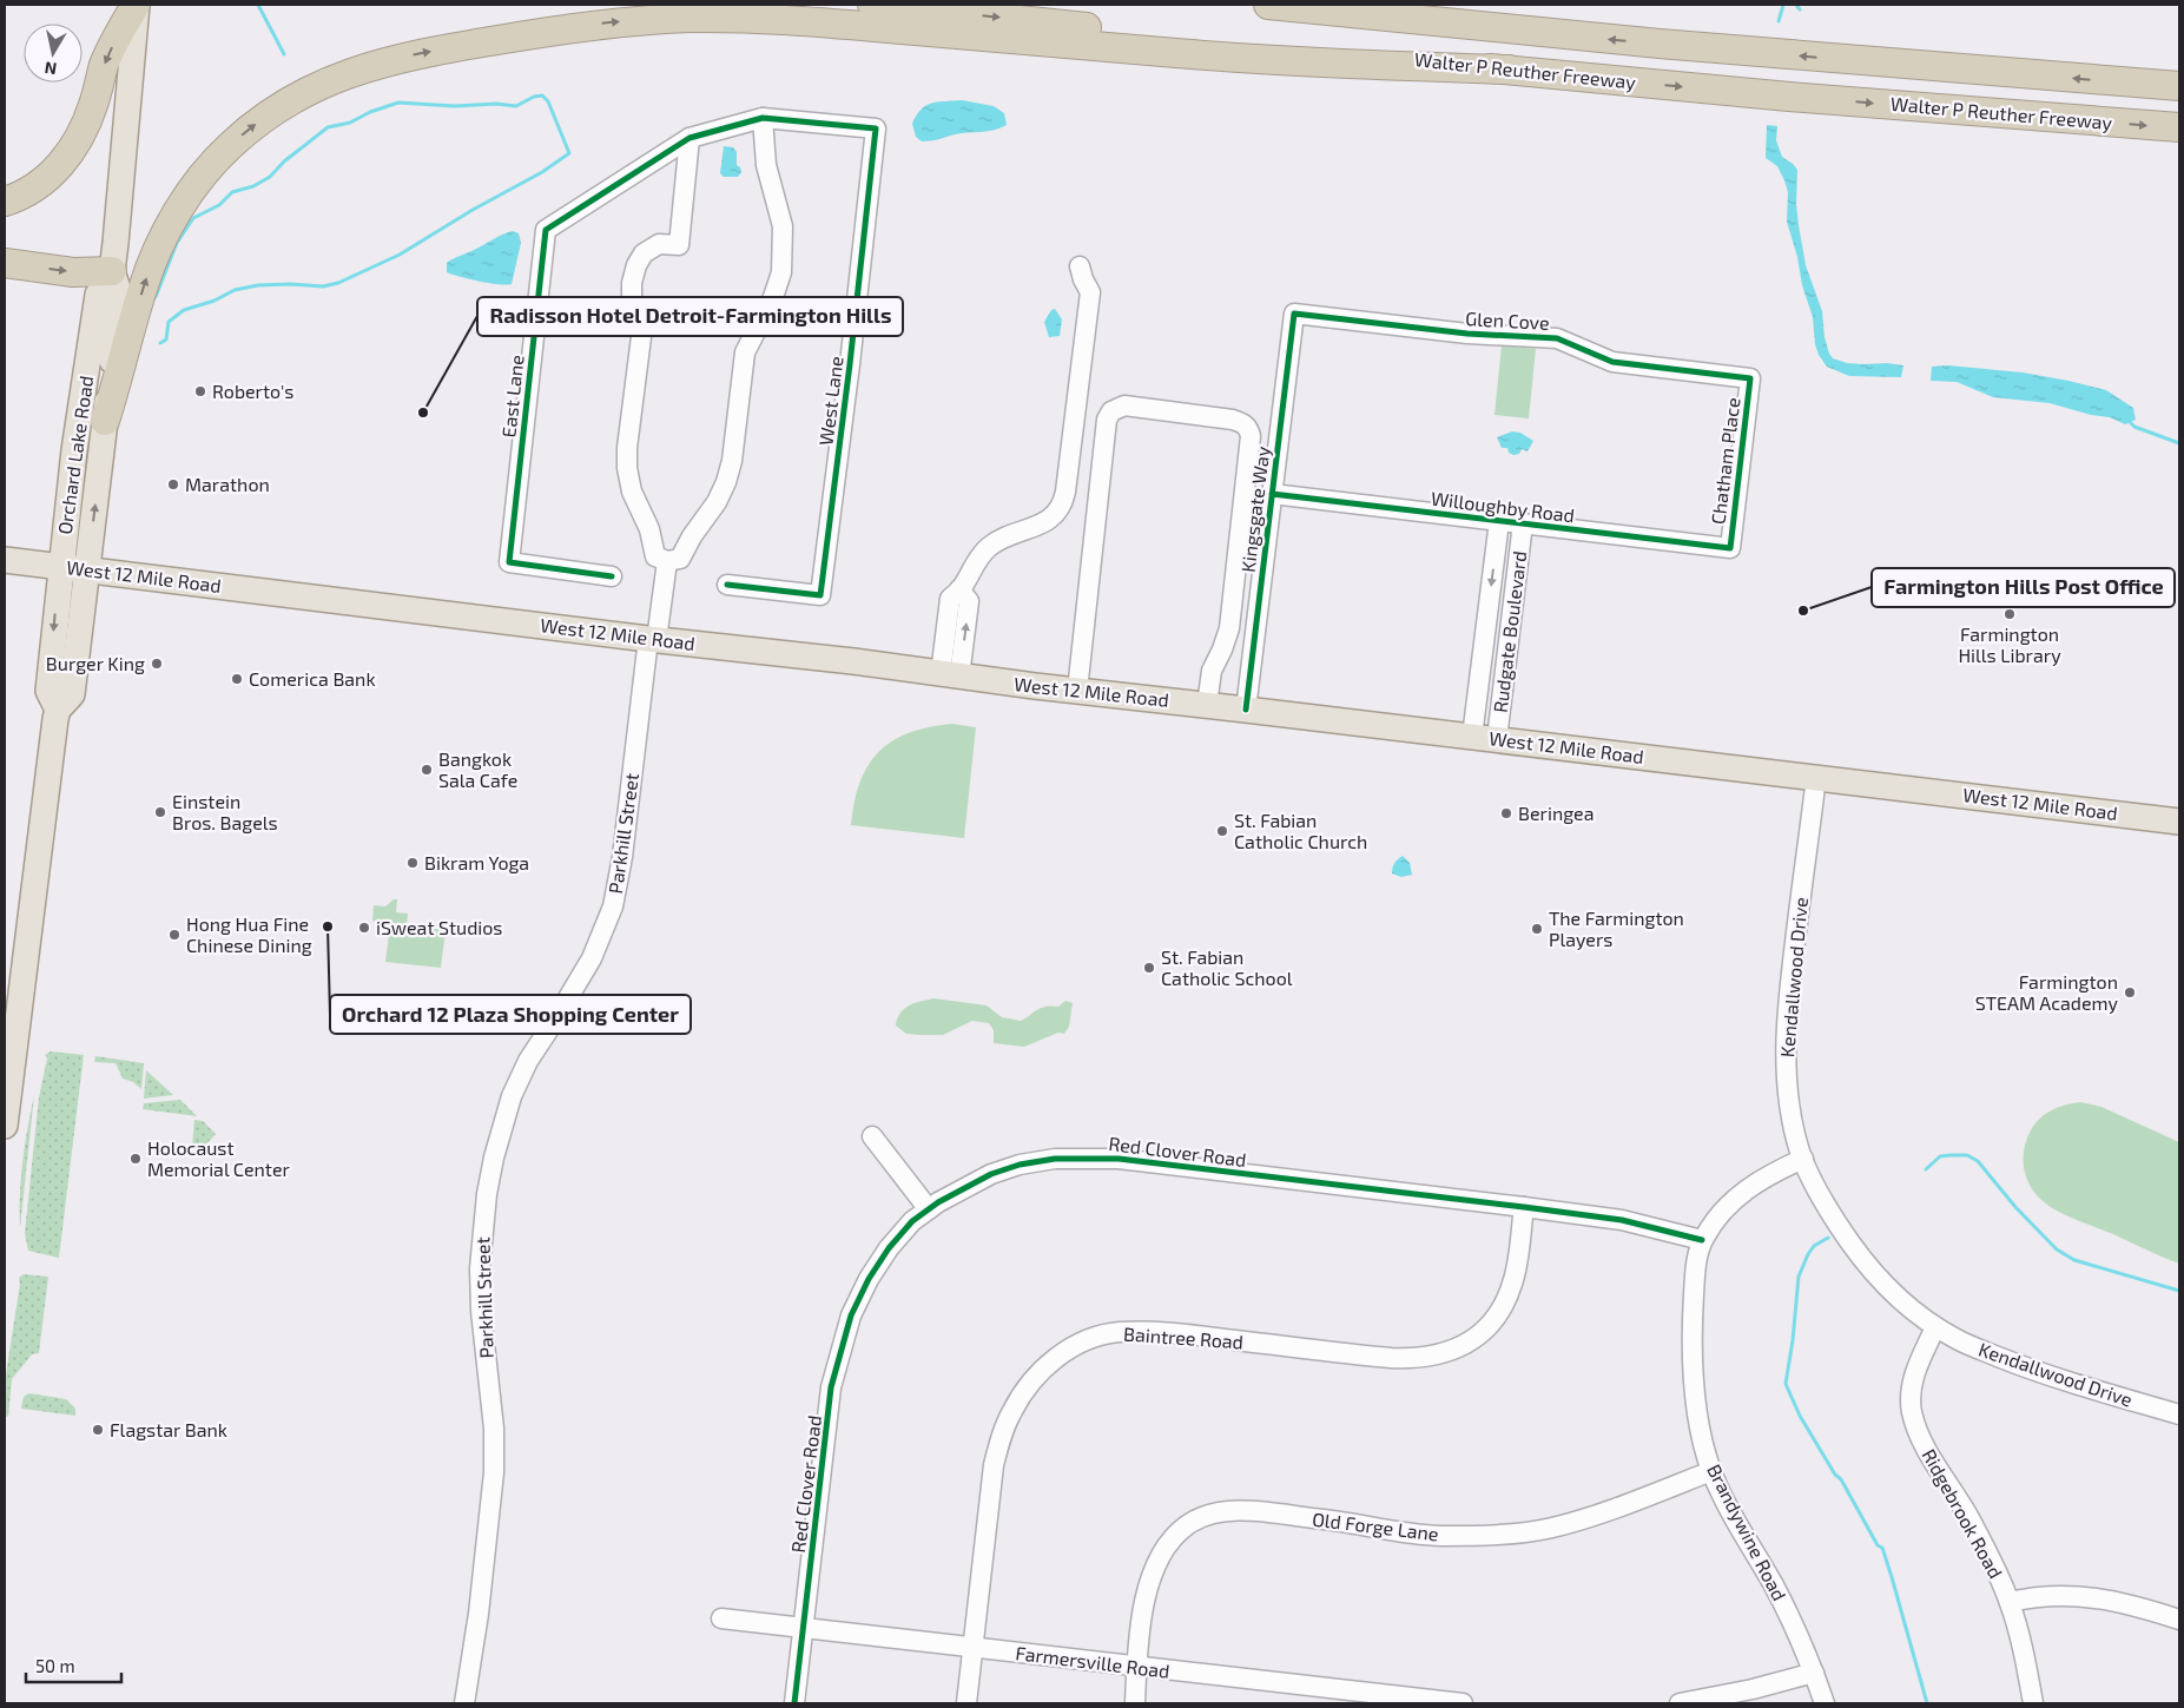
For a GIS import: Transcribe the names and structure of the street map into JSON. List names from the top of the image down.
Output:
{
  "streets": {
    "highway": ["Walter P Reuther Freeway"],
    "main road": ["Orchard Lake Road", "West 12 Mile Road"],
    "street": [
      "Glen Cove",
      "East Lane",
      "West Lane",
      "Chatham Place",
      "Willoughby Road",
      "Kingsgate Way",
      "Rudgate Boulevard",
      "Parkhill Street",
      "Kendallwood Drive",
      "Red Clover Road",
      "Baintree Road",
      "Ridgebrook Road",
      "Old Forge Lane",
      "Brandywine Road",
      "Farmersville Road"
    ]
  },
  "crossings": [
    ["Glen Cove", "Chatham Place"],
    ["Glen Cove", "Kingsgate Way"],
    ["East Lane", "West Lane"],
    ["Orchard Lake Road", "West 12 Mile Road"],
    ["Chatham Place", "Willoughby Road"],
    ["Willoughby Road", "Kingsgate Way"],
    ["Willoughby Road", "Rudgate Boulevard"],
    ["Kingsgate Way", "West 12 Mile Road"],
    ["West 12 Mile Road", "Rudgate Boulevard"],
    ["West 12 Mile Road", "Parkhill Street"],
    ["West 12 Mile Road", "Kendallwood Drive"],
    ["Kendallwood Drive", "Ridgebrook Road"],
    ["Kendallwood Drive", "Brandywine Road"],
    ["Red Clover Road", "Baintree Road"],
    ["Red Clover Road", "Brandywine Road"],
    ["Red Clover Road", "Farmersville Road"],
    ["Baintree Road", "Farmersville Road"],
    ["Old Forge Lane", "Brandywine Road"],
    ["Old Forge Lane", "Farmersville Road"]
  ],
  "places": [
    "Roberto's",
    "Radisson Hotel Detroit-Farmington Hills",
    "Marathon",
    "Farmington Hills Post Office",
    "Farmington Hills Library",
    "Burger King",
    "Comerica Bank",
    "Bangkok Sala Cafe",
    "Einstein Bros. Bagels",
    "Beringea",
    "St. Fabian Catholic Church",
    "Bikram Yoga",
    "Orchard 12 Plaza Shopping Center",
    "iSweat Studios",
    "The Farmington Players",
    "Hong Hua Fine Chinese Dining",
    "St. Fabian Catholic School",
    "Farmington STEAM Academy",
    "Holocaust Memorial Center",
    "Flagstar Bank"
  ],
  "scale_bar": "50 m",
  "north": "bottom"
}
